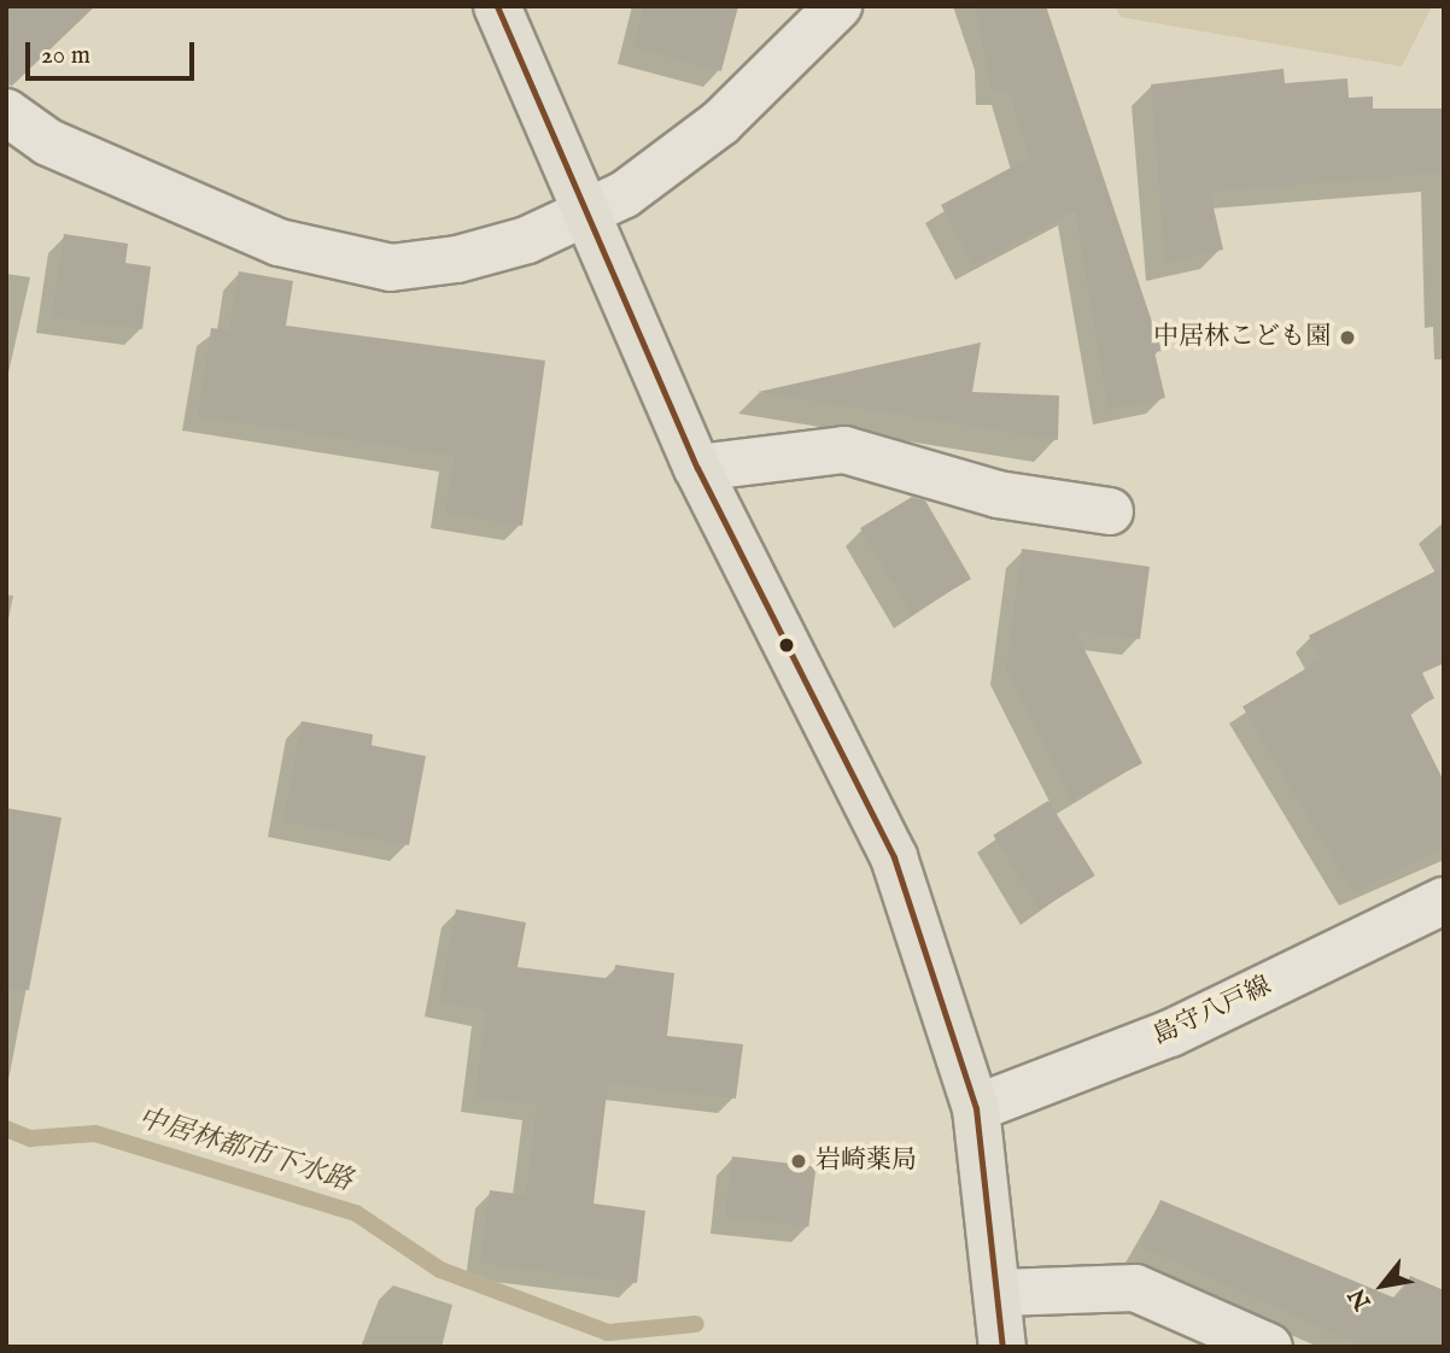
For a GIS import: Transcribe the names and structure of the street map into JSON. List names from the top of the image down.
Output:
{
  "streets": {
    "street": ["島守八戸線"]
  },
  "water": ["中居林都市下水路"],
  "places": ["中居林こども園", "岩崎薬局"],
  "scale_bar": "20 m",
  "north": "bottom left"
}
